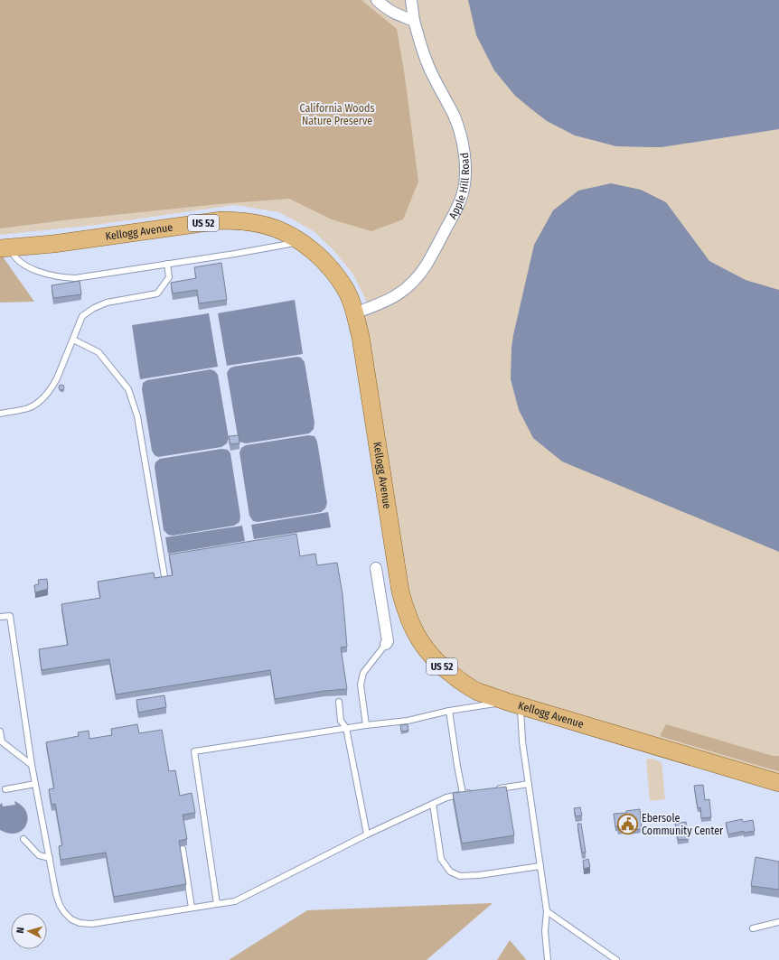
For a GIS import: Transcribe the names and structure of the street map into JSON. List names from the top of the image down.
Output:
{
  "streets": {
    "main road": ["US 52", "Kellogg Avenue"],
    "street": ["Apple Hill Road"]
  },
  "crossings": [
    ["Apple Hill Road", "Kellogg Avenue"]
  ],
  "parks": ["California Woods Nature Preserve"],
  "places": {
    "public building": ["Ebersole Community Center"]
  },
  "north": "left"
}
